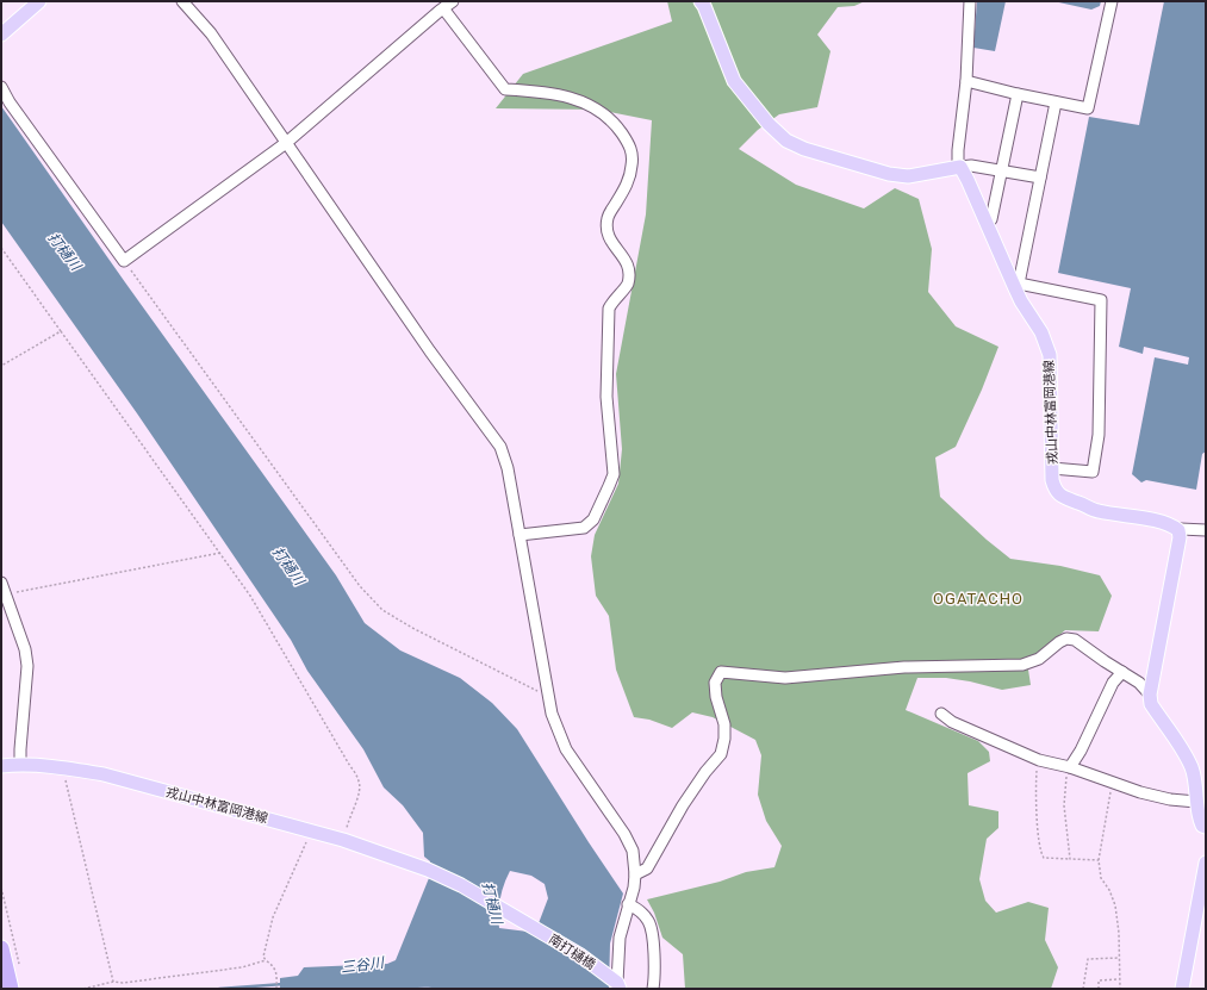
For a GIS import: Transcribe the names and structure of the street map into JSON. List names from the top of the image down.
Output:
{
  "streets": {
    "main road": ["戎山中林富岡港線", "南打樋橋"]
  },
  "crossings": [
    ["戎山中林富岡港線", "南打樋橋"]
  ],
  "districts": ["OGATACHO"],
  "water": ["打樋川", "三谷川"]
}
